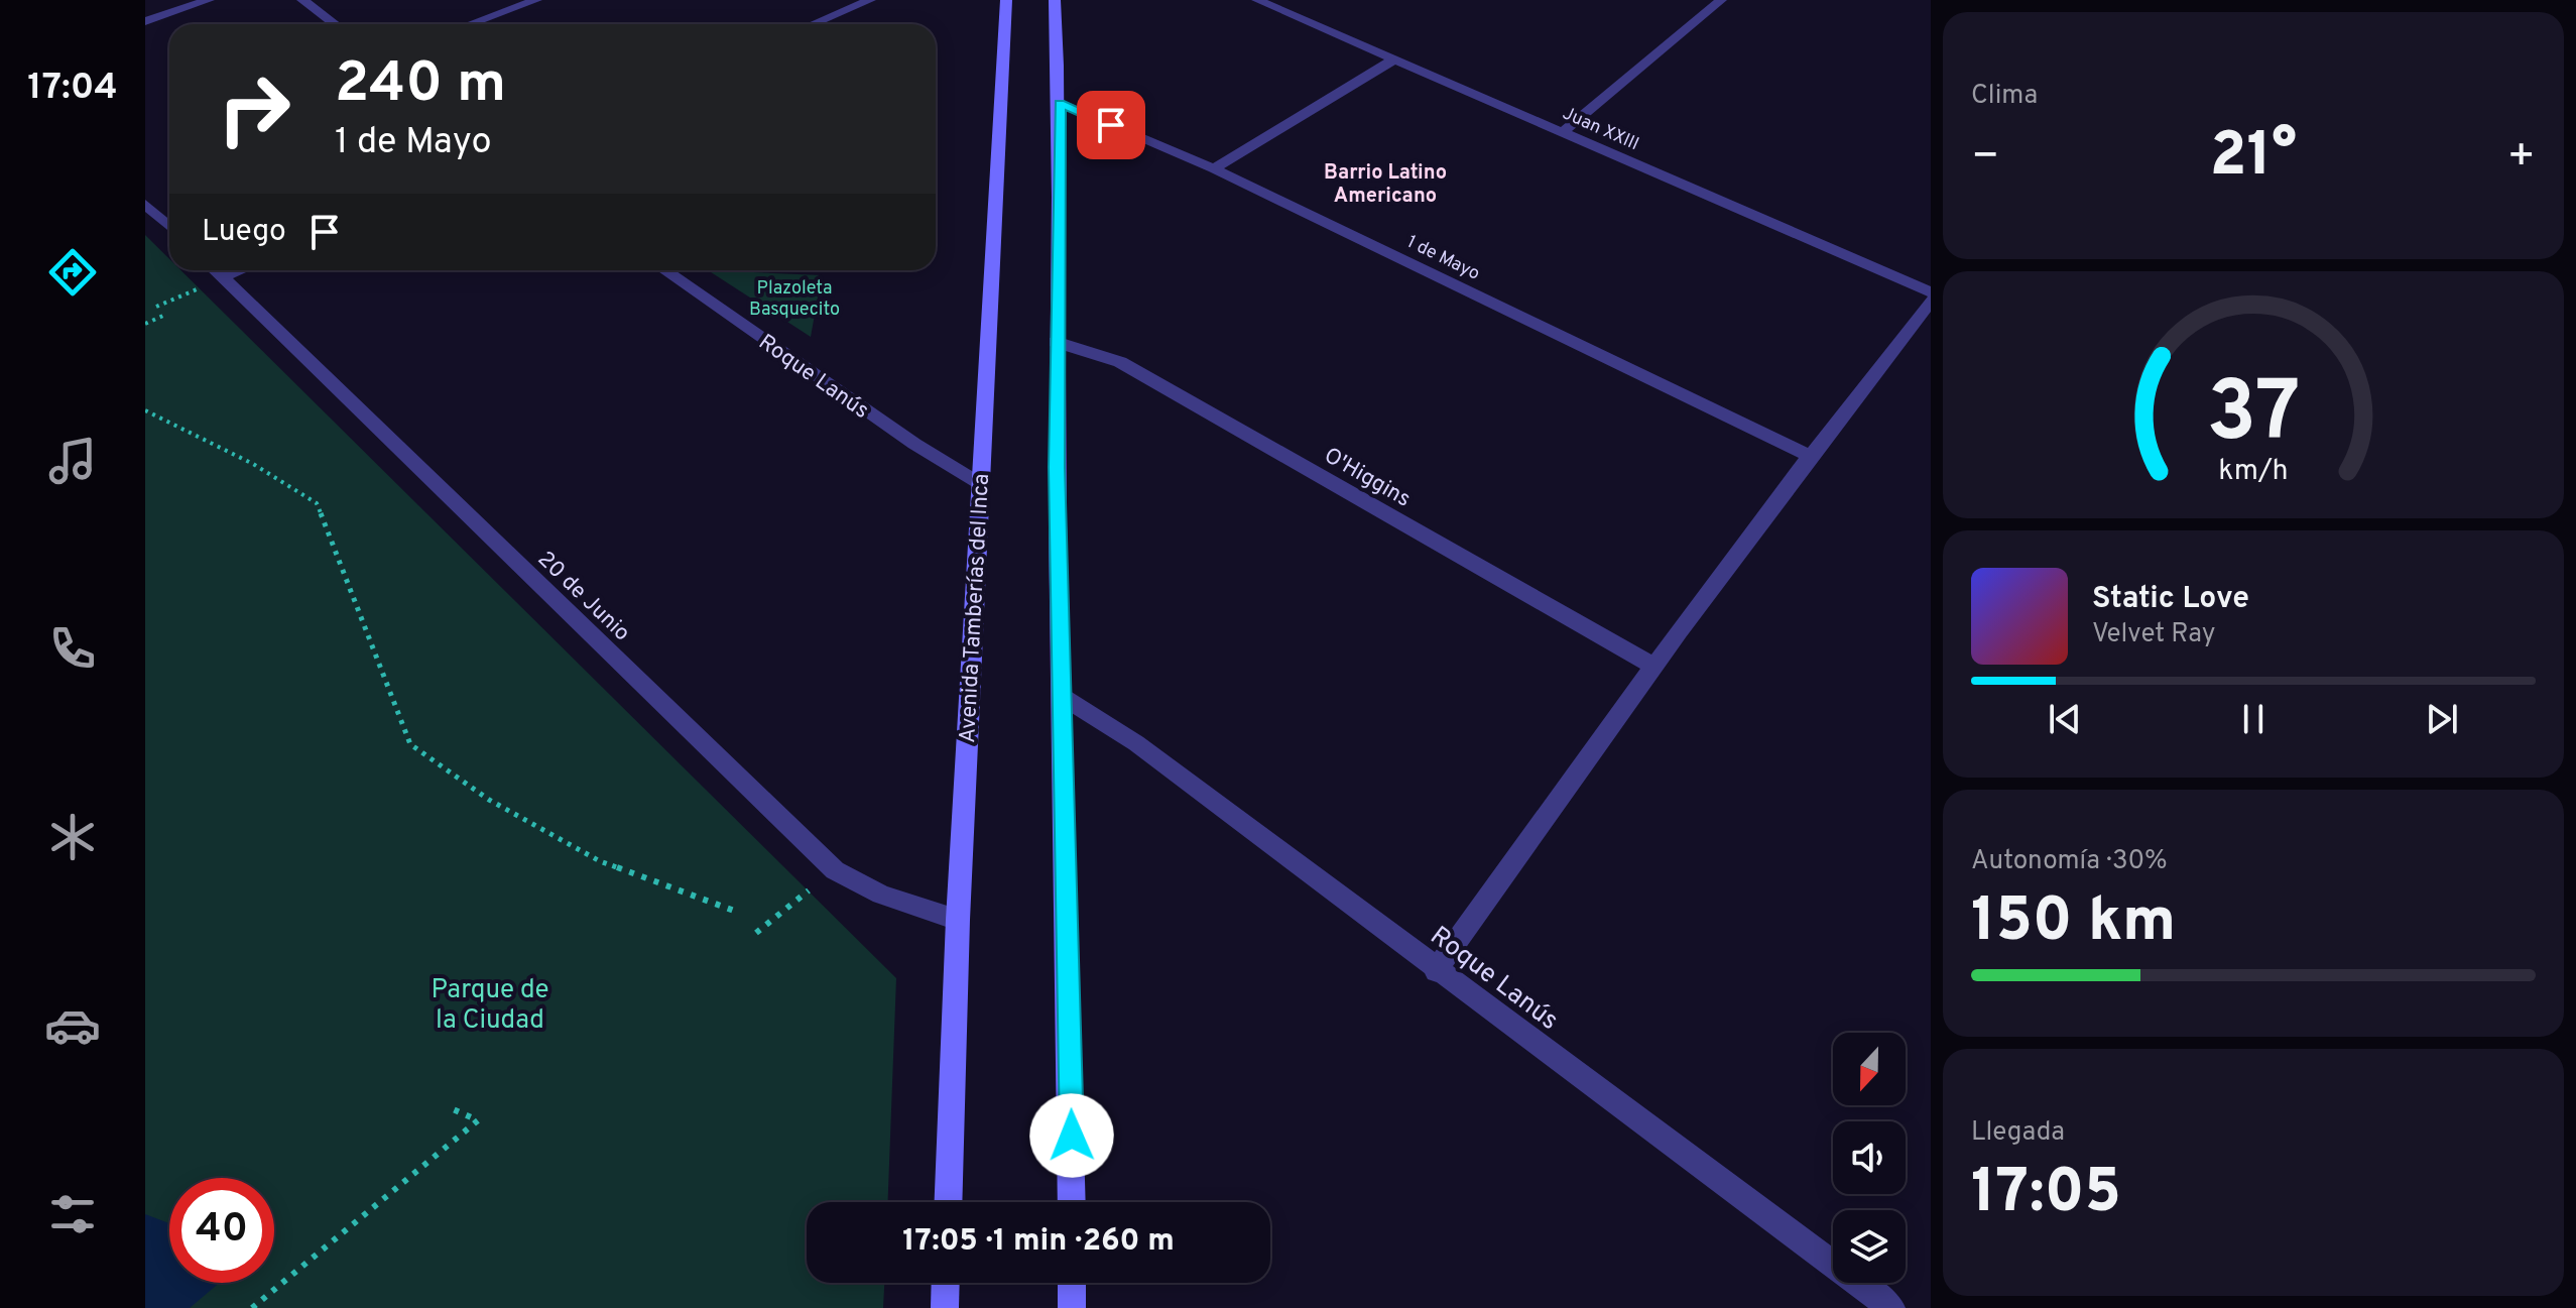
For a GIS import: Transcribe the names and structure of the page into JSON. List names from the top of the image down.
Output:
{
  "streets": {
    "street": [
      "Juan XXIII",
      "1 de Mayo",
      "Roque Lanús",
      "O'Higgins",
      "20 de Junio",
      "Avenida Tamberías del Inca"
    ]
  },
  "crossings": [
    ["Roque Lanús", "Avenida Tamberías del Inca"],
    ["20 de Junio", "Avenida Tamberías del Inca"]
  ],
  "districts": ["Barrio Latino Americano"],
  "parks": ["Plazoleta Basquecito", "Parque de la Ciudad"],
  "north": "bottom",
  "page": {
    "tabs": "17:04",
    "tile": [
      "Clima",
      ["Autonomía · 30%", "150 km"],
      ["Llegada", "17:05"]
    ],
    "turn": ["240 m", "1 de Mayo"],
    "heat": ["−", "21°", "+"],
    "then": "Luego",
    "song": ["Static Love", "Velvet Ray"],
    "limit": "40",
    "trip": "17:05 · 1 min · 260 m",
    "gauge": ["37", "km/h"]
  }
}
